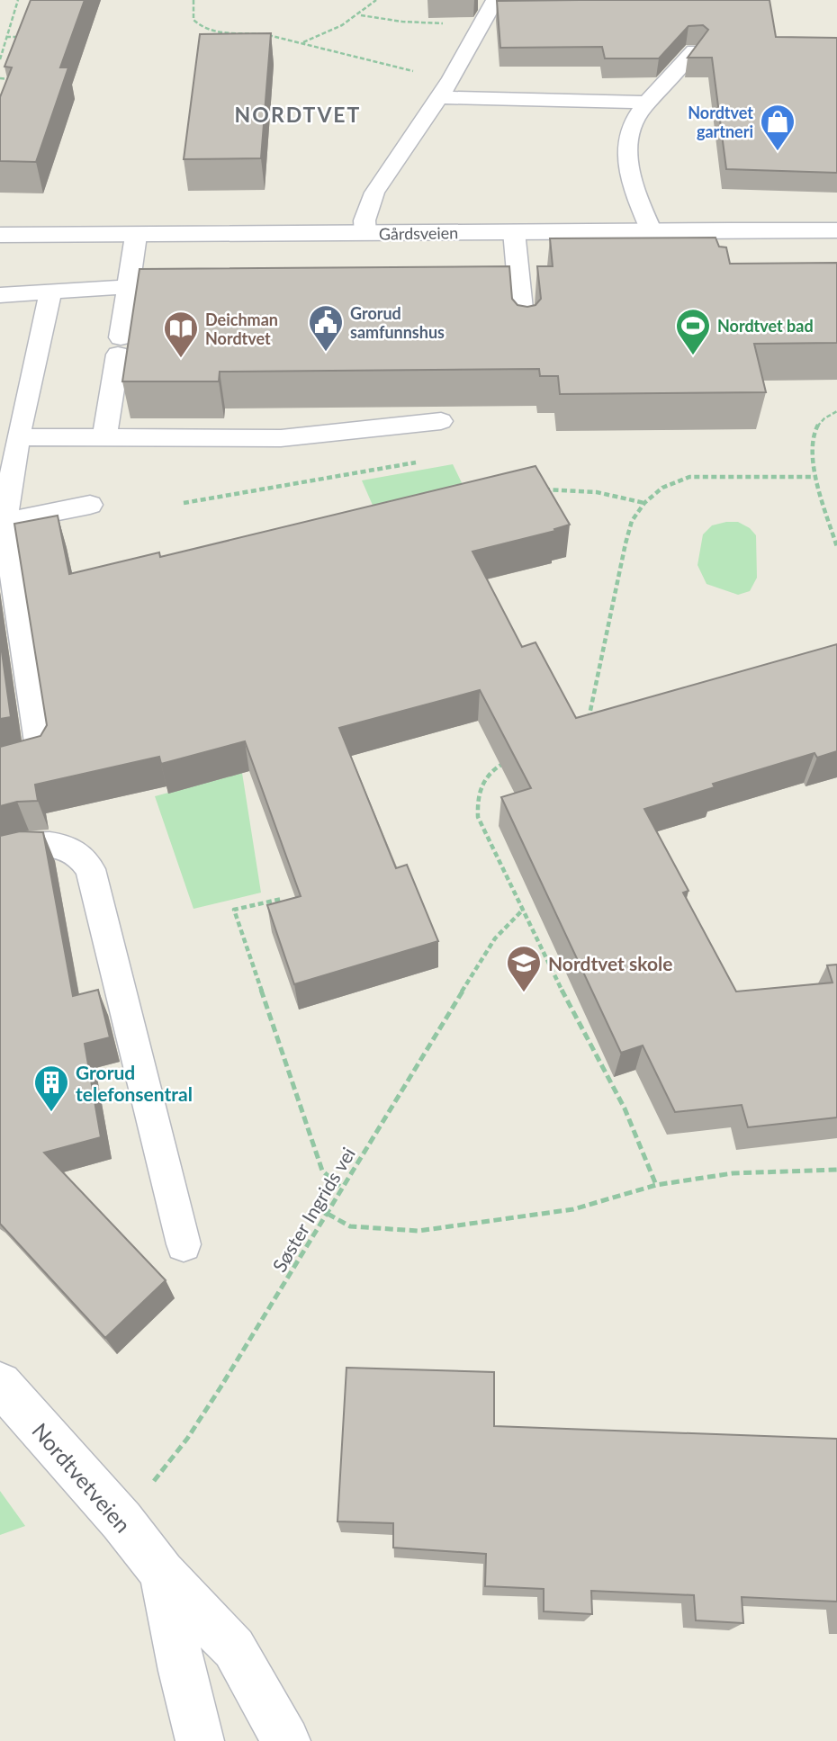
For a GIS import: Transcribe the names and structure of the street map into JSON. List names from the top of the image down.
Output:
{
  "streets": {
    "street": ["Gårdsveien", "Nordtvetveien"],
    "path": ["Søster Ingrids vei"]
  },
  "crossings": [
    ["Søster Ingrids vei", "Nordtvetveien"]
  ],
  "districts": ["NORDTVET"],
  "places": {
    "shop": ["Nordtvet gartneri"],
    "public building": ["Grorud samfunnshus"],
    "sports": ["Nordtvet bad"],
    "library": ["Deichman Nordtvet"],
    "school or university": ["Nordtvet skole"],
    "building": ["Grorud telefonsentral"]
  }
}
